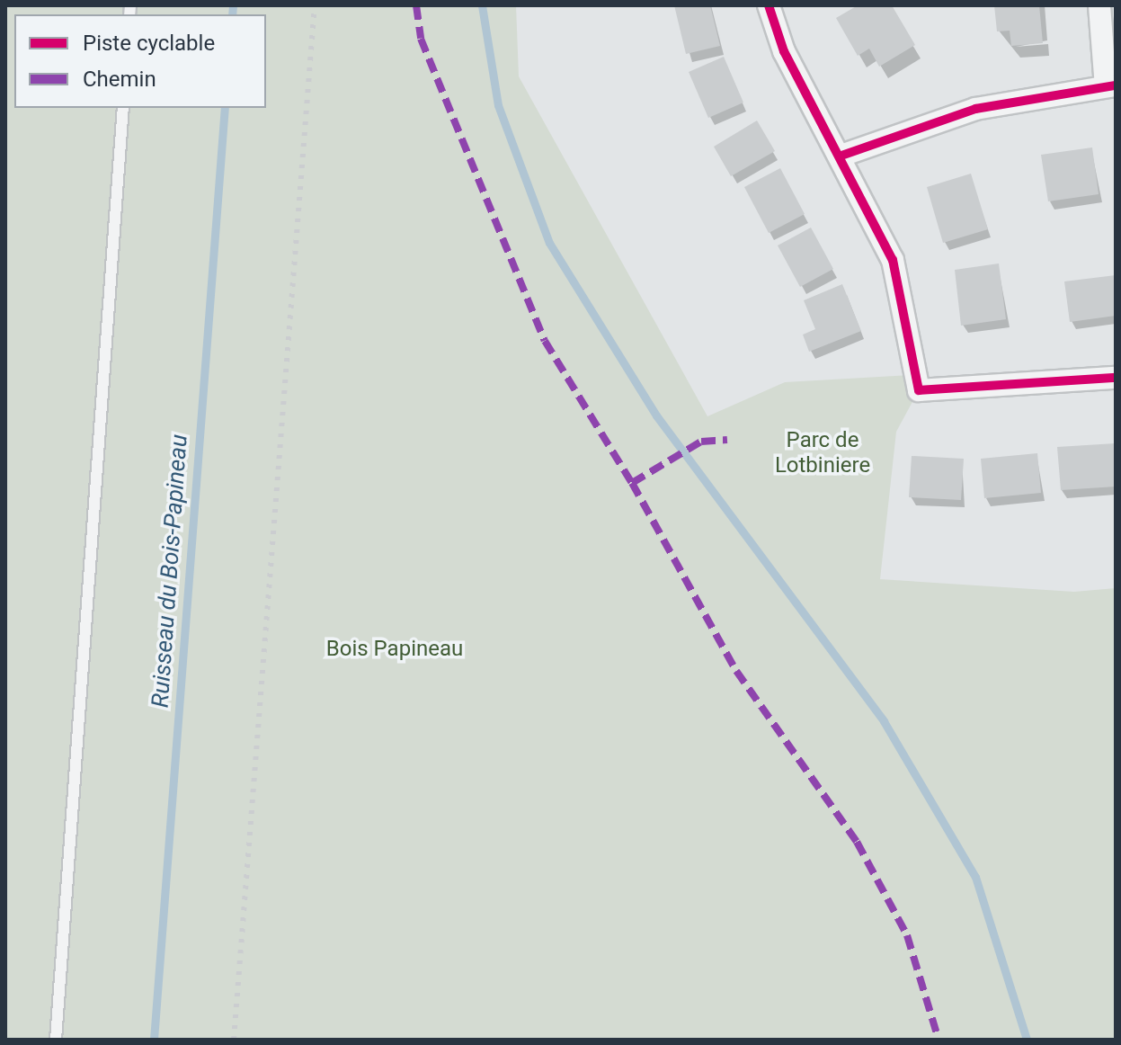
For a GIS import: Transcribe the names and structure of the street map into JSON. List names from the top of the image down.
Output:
{
  "water": ["Ruisseau du Bois-Papineau"],
  "parks": ["Parc de Lotbiniere", "Bois Papineau"],
  "legend": ["Piste cyclable", "Chemin"]
}
